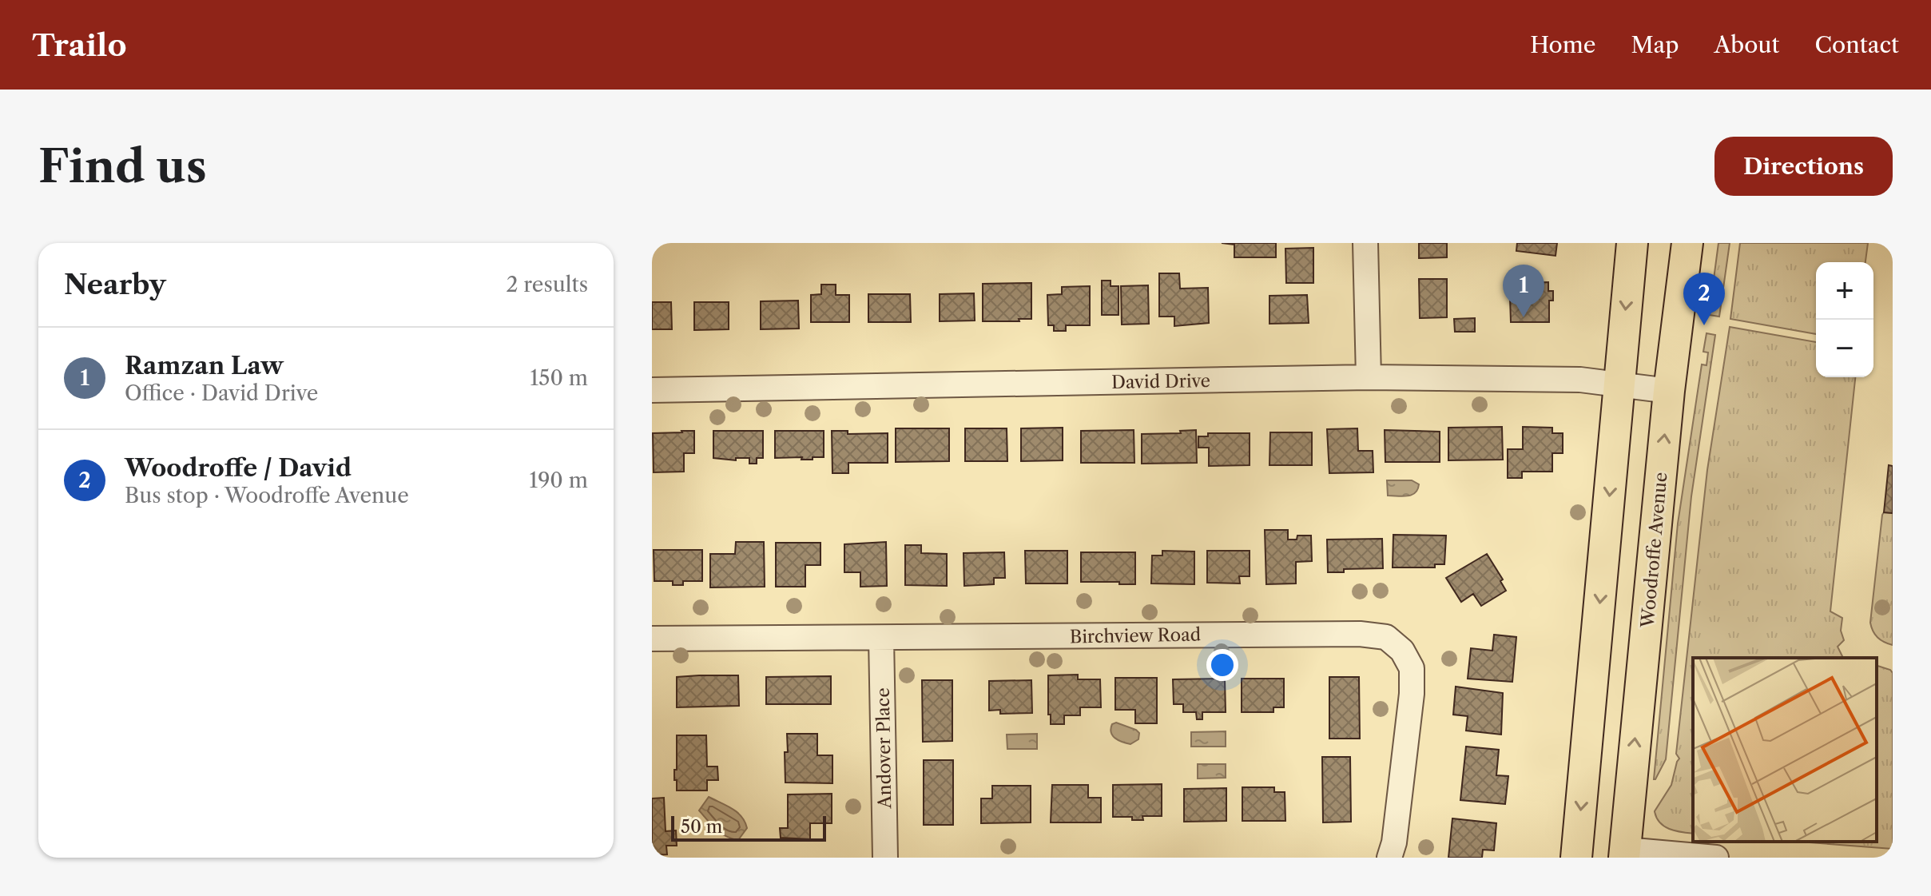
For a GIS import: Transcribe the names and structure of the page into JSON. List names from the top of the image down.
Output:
{
  "streets": {
    "main road": ["Woodroffe Avenue"],
    "street": ["David Drive", "Birchview Road", "Andover Place"]
  },
  "crossings": [
    ["David Drive", "Woodroffe Avenue"],
    ["Birchview Road", "Andover Place"]
  ],
  "scale_bar": "50 m",
  "page": {
    "header": "Trailo",
    "nav": [
      "Home",
      "Map",
      "About",
      "Contact"
    ],
    "buttons": "Directions",
    "title": "Find us",
    "heading": ["Nearby", "2 results"],
    "map_buttons": ["+", "−"],
    "pins": ["1", "2"],
    "list": [
      {
        "mark": "1",
        "name": "Ramzan Law",
        "note": "Office · David Drive",
        "value": "150 m"
      },
      {
        "mark": "2",
        "name": "Woodroffe / David",
        "note": "Bus stop · Woodroffe Avenue",
        "value": "190 m"
      }
    ],
    "scale": "50 m"
  }
}
